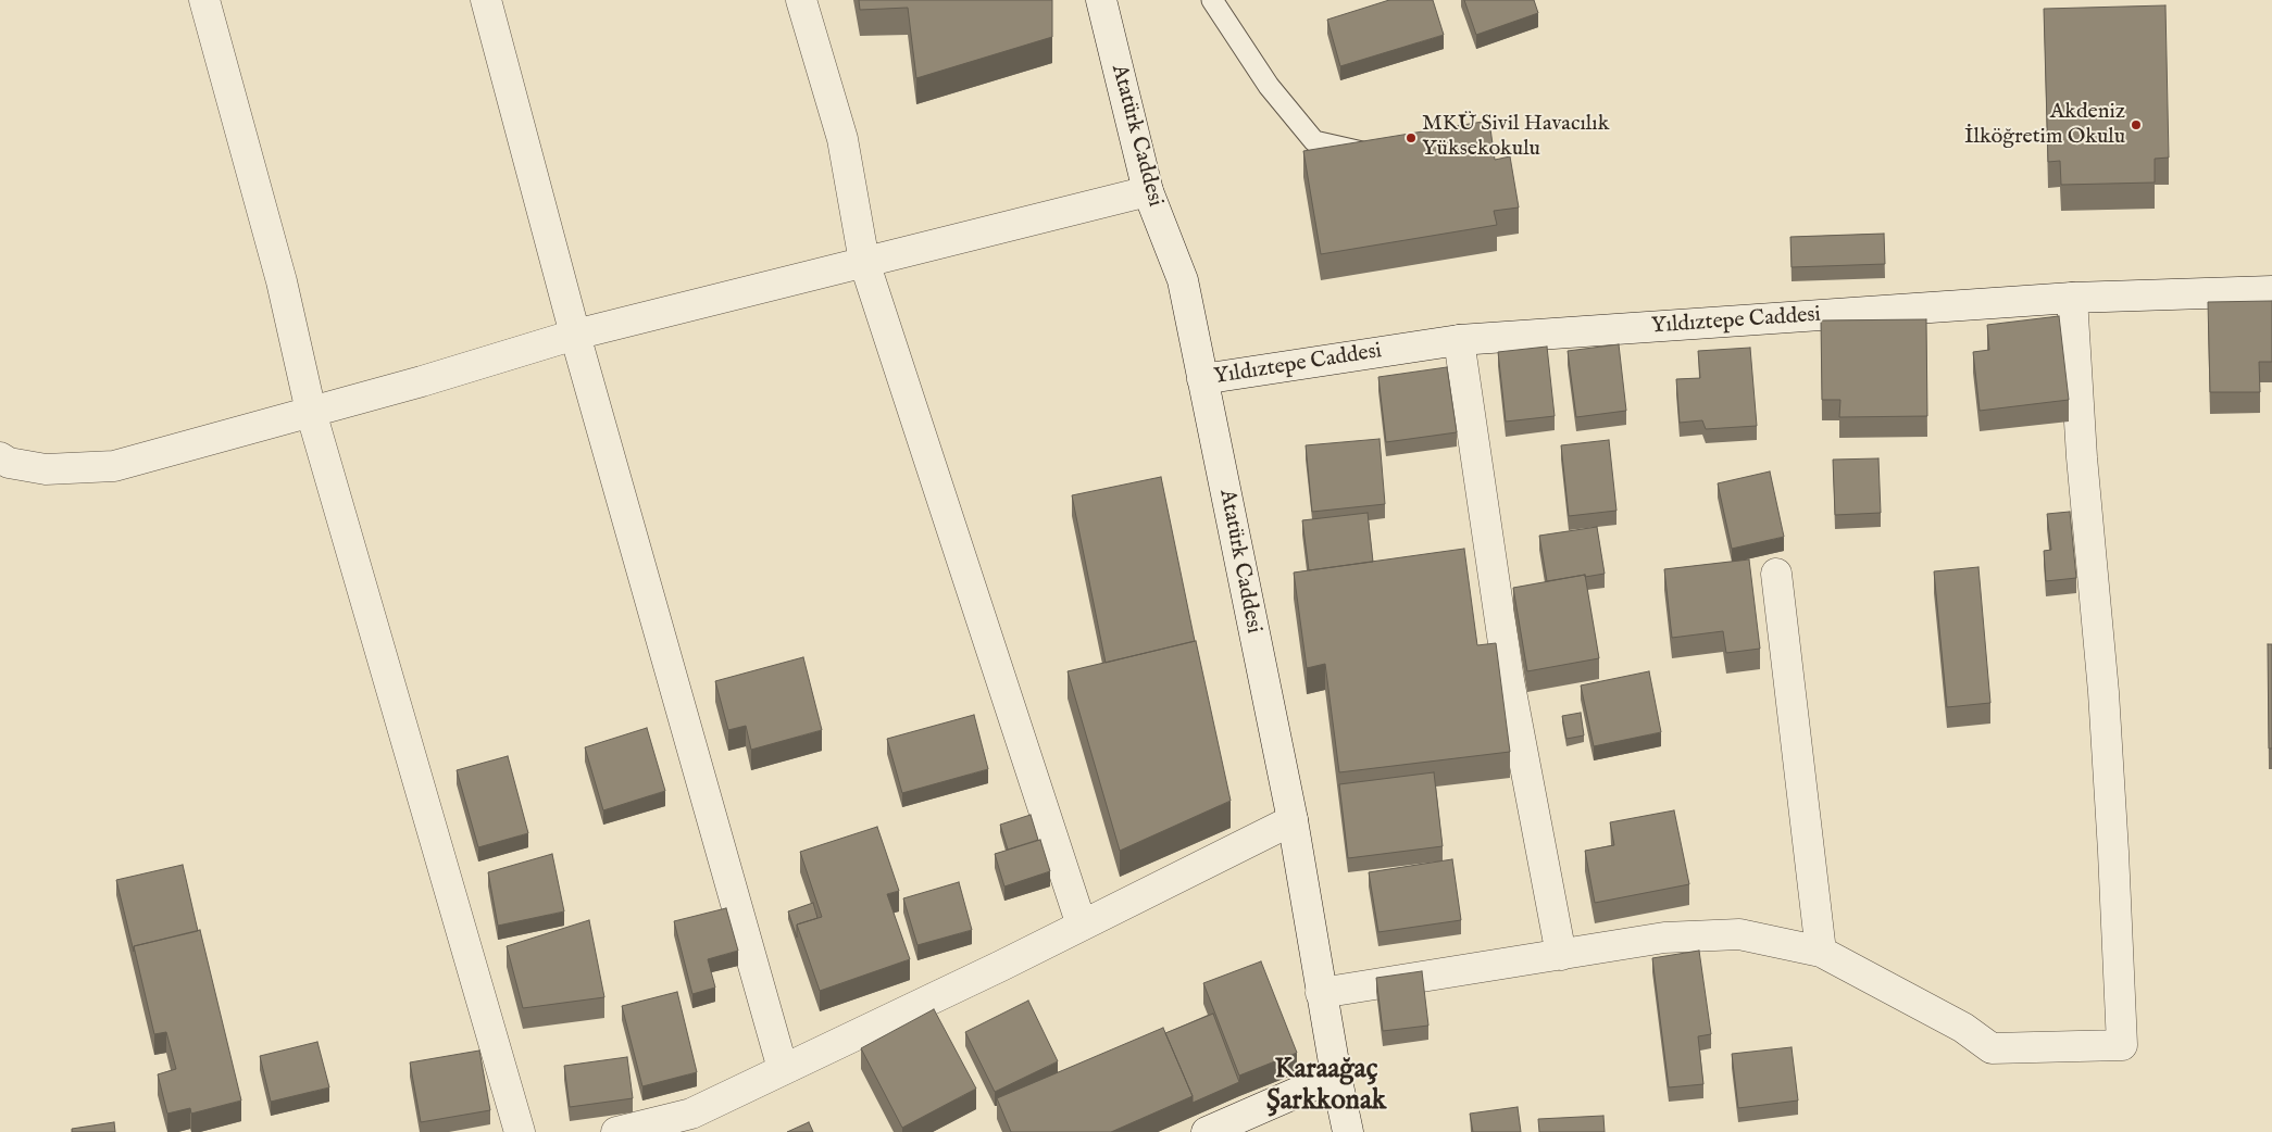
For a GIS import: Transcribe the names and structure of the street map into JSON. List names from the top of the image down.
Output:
{
  "streets": {
    "street": ["Atatürk Caddesi", "Yıldıztepe Caddesi"]
  },
  "crossings": [
    ["Atatürk Caddesi", "Yıldıztepe Caddesi"]
  ],
  "districts": ["Karaağaç Şarkkonak"],
  "places": ["Akdeniz İlköğretim Okulu", "MKÜ Sivil Havacılık Yüksekokulu"]
}
